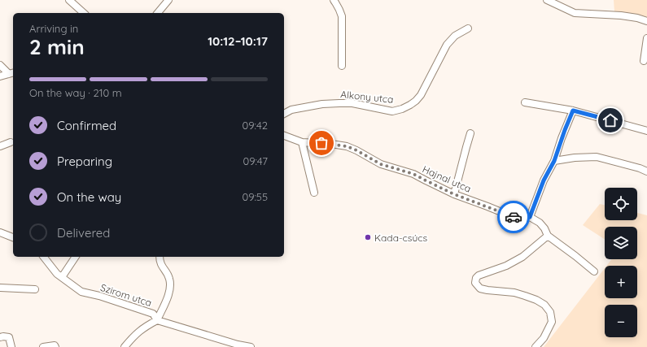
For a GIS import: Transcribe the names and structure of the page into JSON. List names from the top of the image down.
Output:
{
  "streets": {
    "street": ["Alkony utca", "Hajnal utca", "Szirom utca"]
  },
  "places": ["Kada-csúcs"],
  "page": {
    "heading": ["2 min", "Arriving in", "10:12–10:17"],
    "bar": "On the way · 210 m",
    "list": [
      ["Confirmed", "09:42"],
      ["Preparing", "09:47"],
      ["On the way", "09:55"],
      "Delivered"
    ],
    "map_buttons": ["+", "−"]
  }
}
